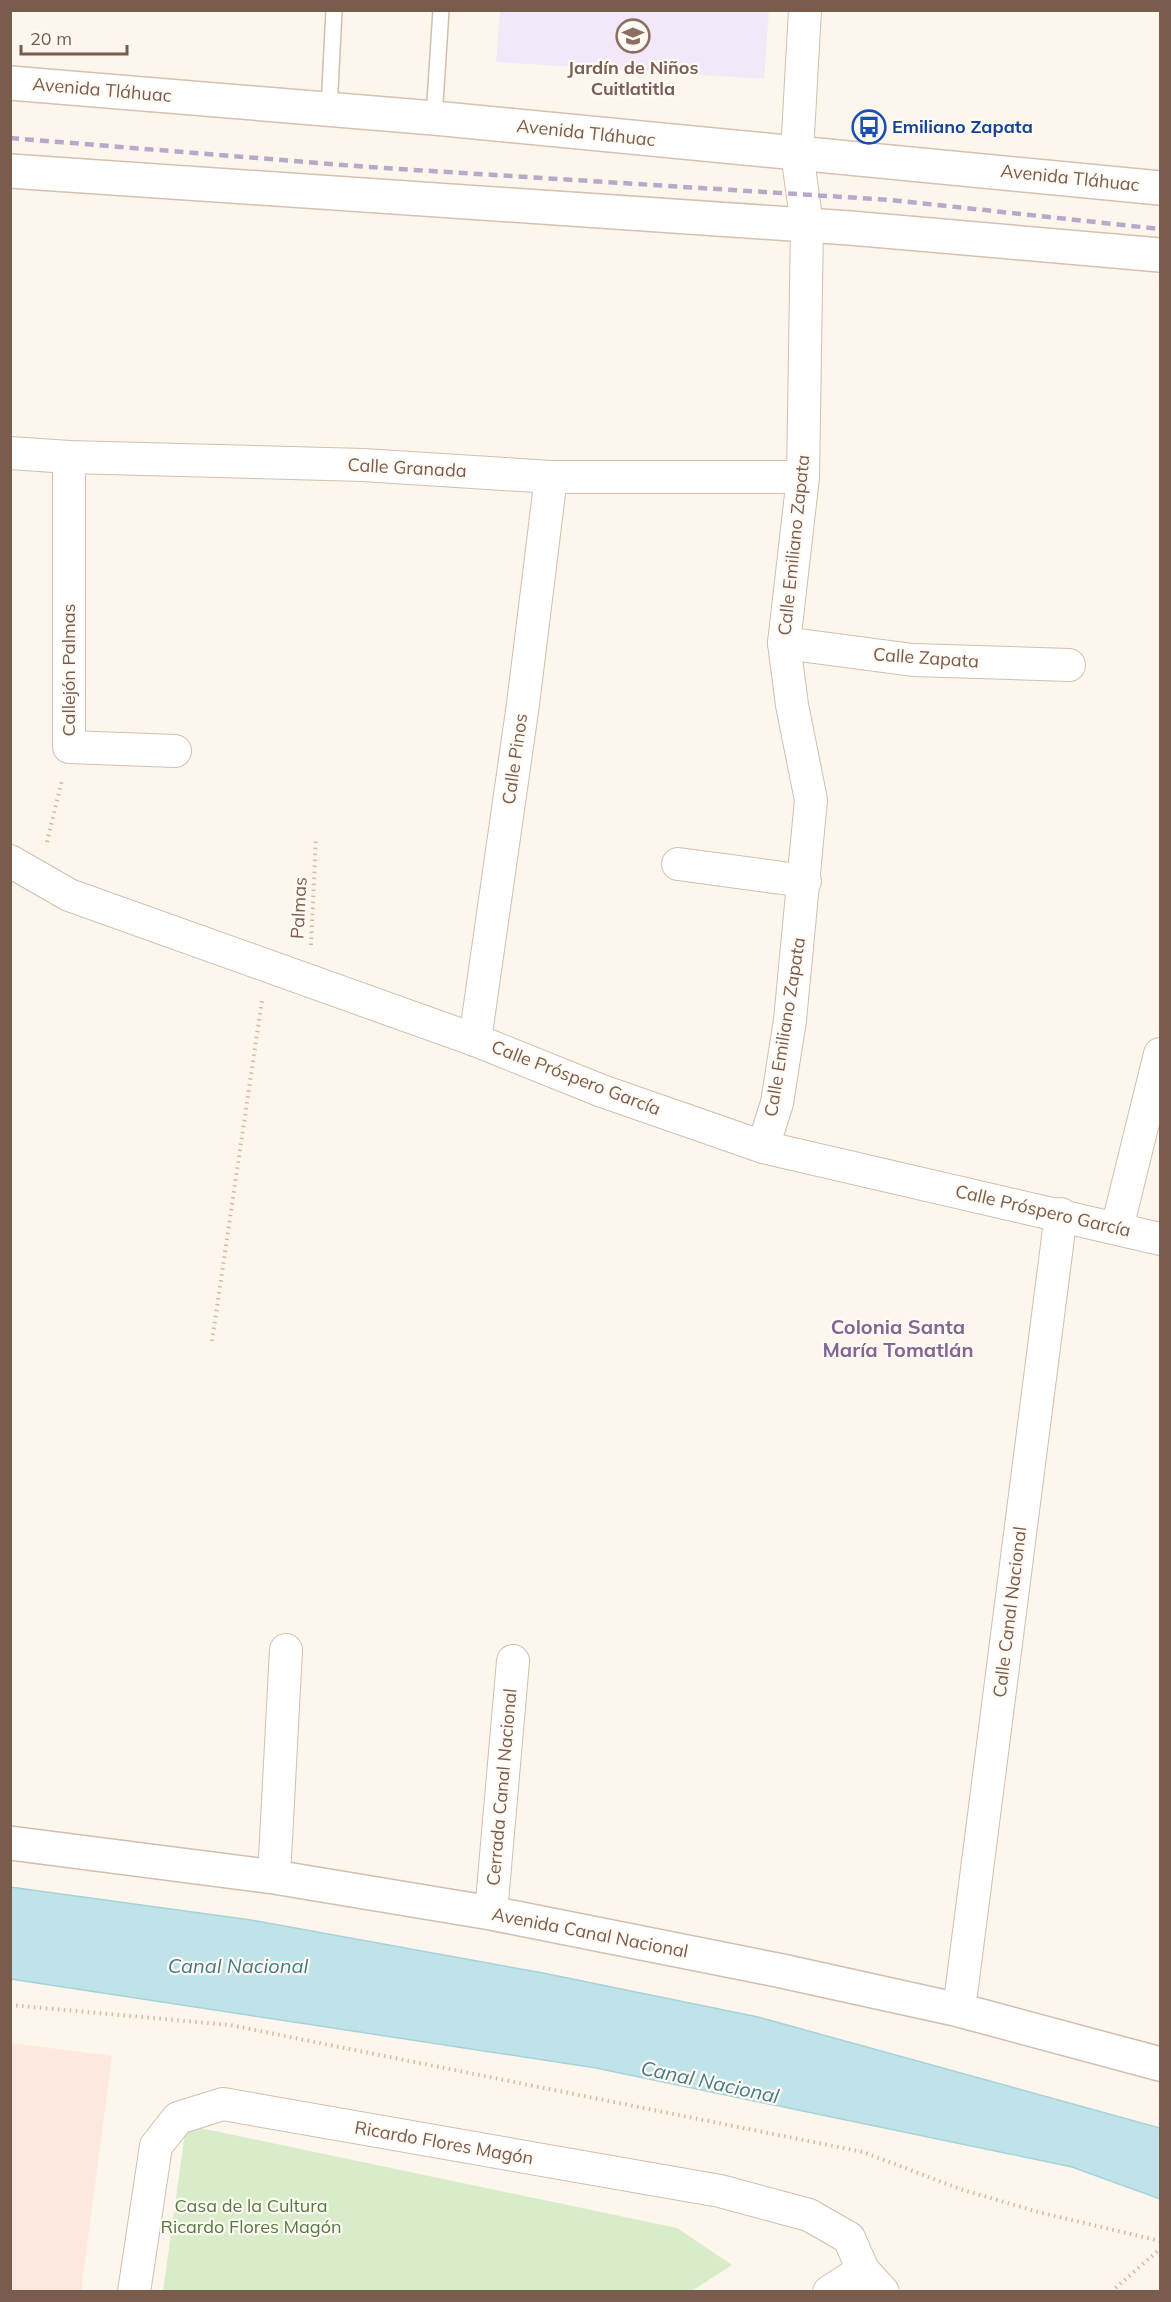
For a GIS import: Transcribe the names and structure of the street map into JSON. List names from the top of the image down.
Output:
{
  "streets": {
    "main road": ["Avenida Tláhuac", "Avenida Canal Nacional"],
    "street": [
      "Calle Granada",
      "Calle Emiliano Zapata",
      "Calle Zapata",
      "Callejón Palmas",
      "Calle Pinos",
      "Calle Próspero García",
      "Calle Canal Nacional",
      "Cerrada Canal Nacional",
      "Ricardo Flores Magón"
    ],
    "path": ["Palmas"]
  },
  "crossings": [
    ["Avenida Tláhuac", "Calle Emiliano Zapata"],
    ["Calle Granada", "Calle Emiliano Zapata"],
    ["Calle Granada", "Callejón Palmas"],
    ["Calle Granada", "Calle Pinos"],
    ["Calle Emiliano Zapata", "Calle Zapata"],
    ["Calle Emiliano Zapata", "Calle Próspero García"],
    ["Callejón Palmas", "Calle Próspero García"],
    ["Calle Pinos", "Calle Próspero García"],
    ["Palmas", "Calle Próspero García"],
    ["Calle Próspero García", "Calle Canal Nacional"],
    ["Calle Canal Nacional", "Avenida Canal Nacional"],
    ["Cerrada Canal Nacional", "Avenida Canal Nacional"]
  ],
  "districts": ["Colonia Santa María Tomatlán"],
  "water": ["Canal Nacional"],
  "parks": ["Casa de la Cultura Ricardo Flores Magón"],
  "places": {
    "school or university": ["Jardín de Niños Cuitlatitla"],
    "bus stop": ["Emiliano Zapata"]
  },
  "scale_bar": "20 m"
}
